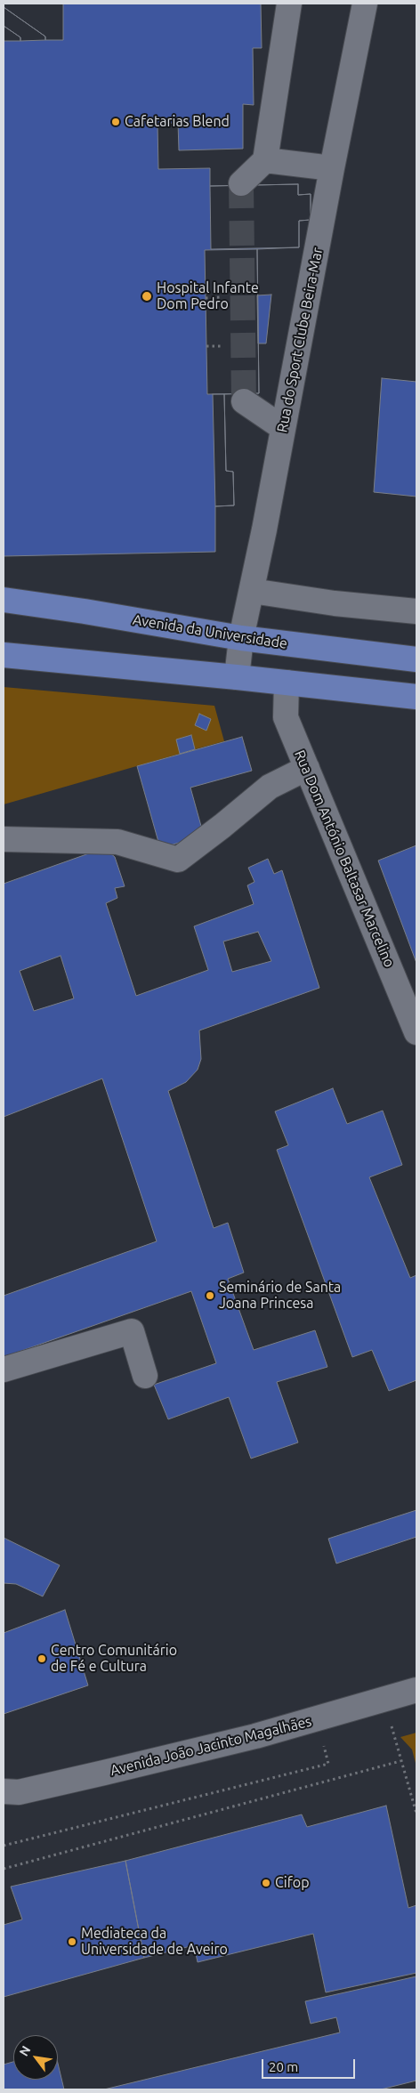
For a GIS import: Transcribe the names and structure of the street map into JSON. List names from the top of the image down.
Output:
{
  "streets": {
    "main road": ["Avenida da Universidade"],
    "street": ["Rua do Sport Clube Beira-Mar", "Rua Dom António Baltasar Marcelino", "Avenida João Jacinto Magalhães"]
  },
  "crossings": [
    ["Rua do Sport Clube Beira-Mar", "Avenida da Universidade"]
  ],
  "places": [
    "Cafetarias Blend",
    "Hospital Infante Dom Pedro",
    "Seminário de Santa Joana Princesa",
    "Centro Comunitário de Fé e Cultura",
    "Cifop",
    "Mediateca da Universidade de Aveiro"
  ],
  "scale_bar": "20 m",
  "north": "top left"
}
